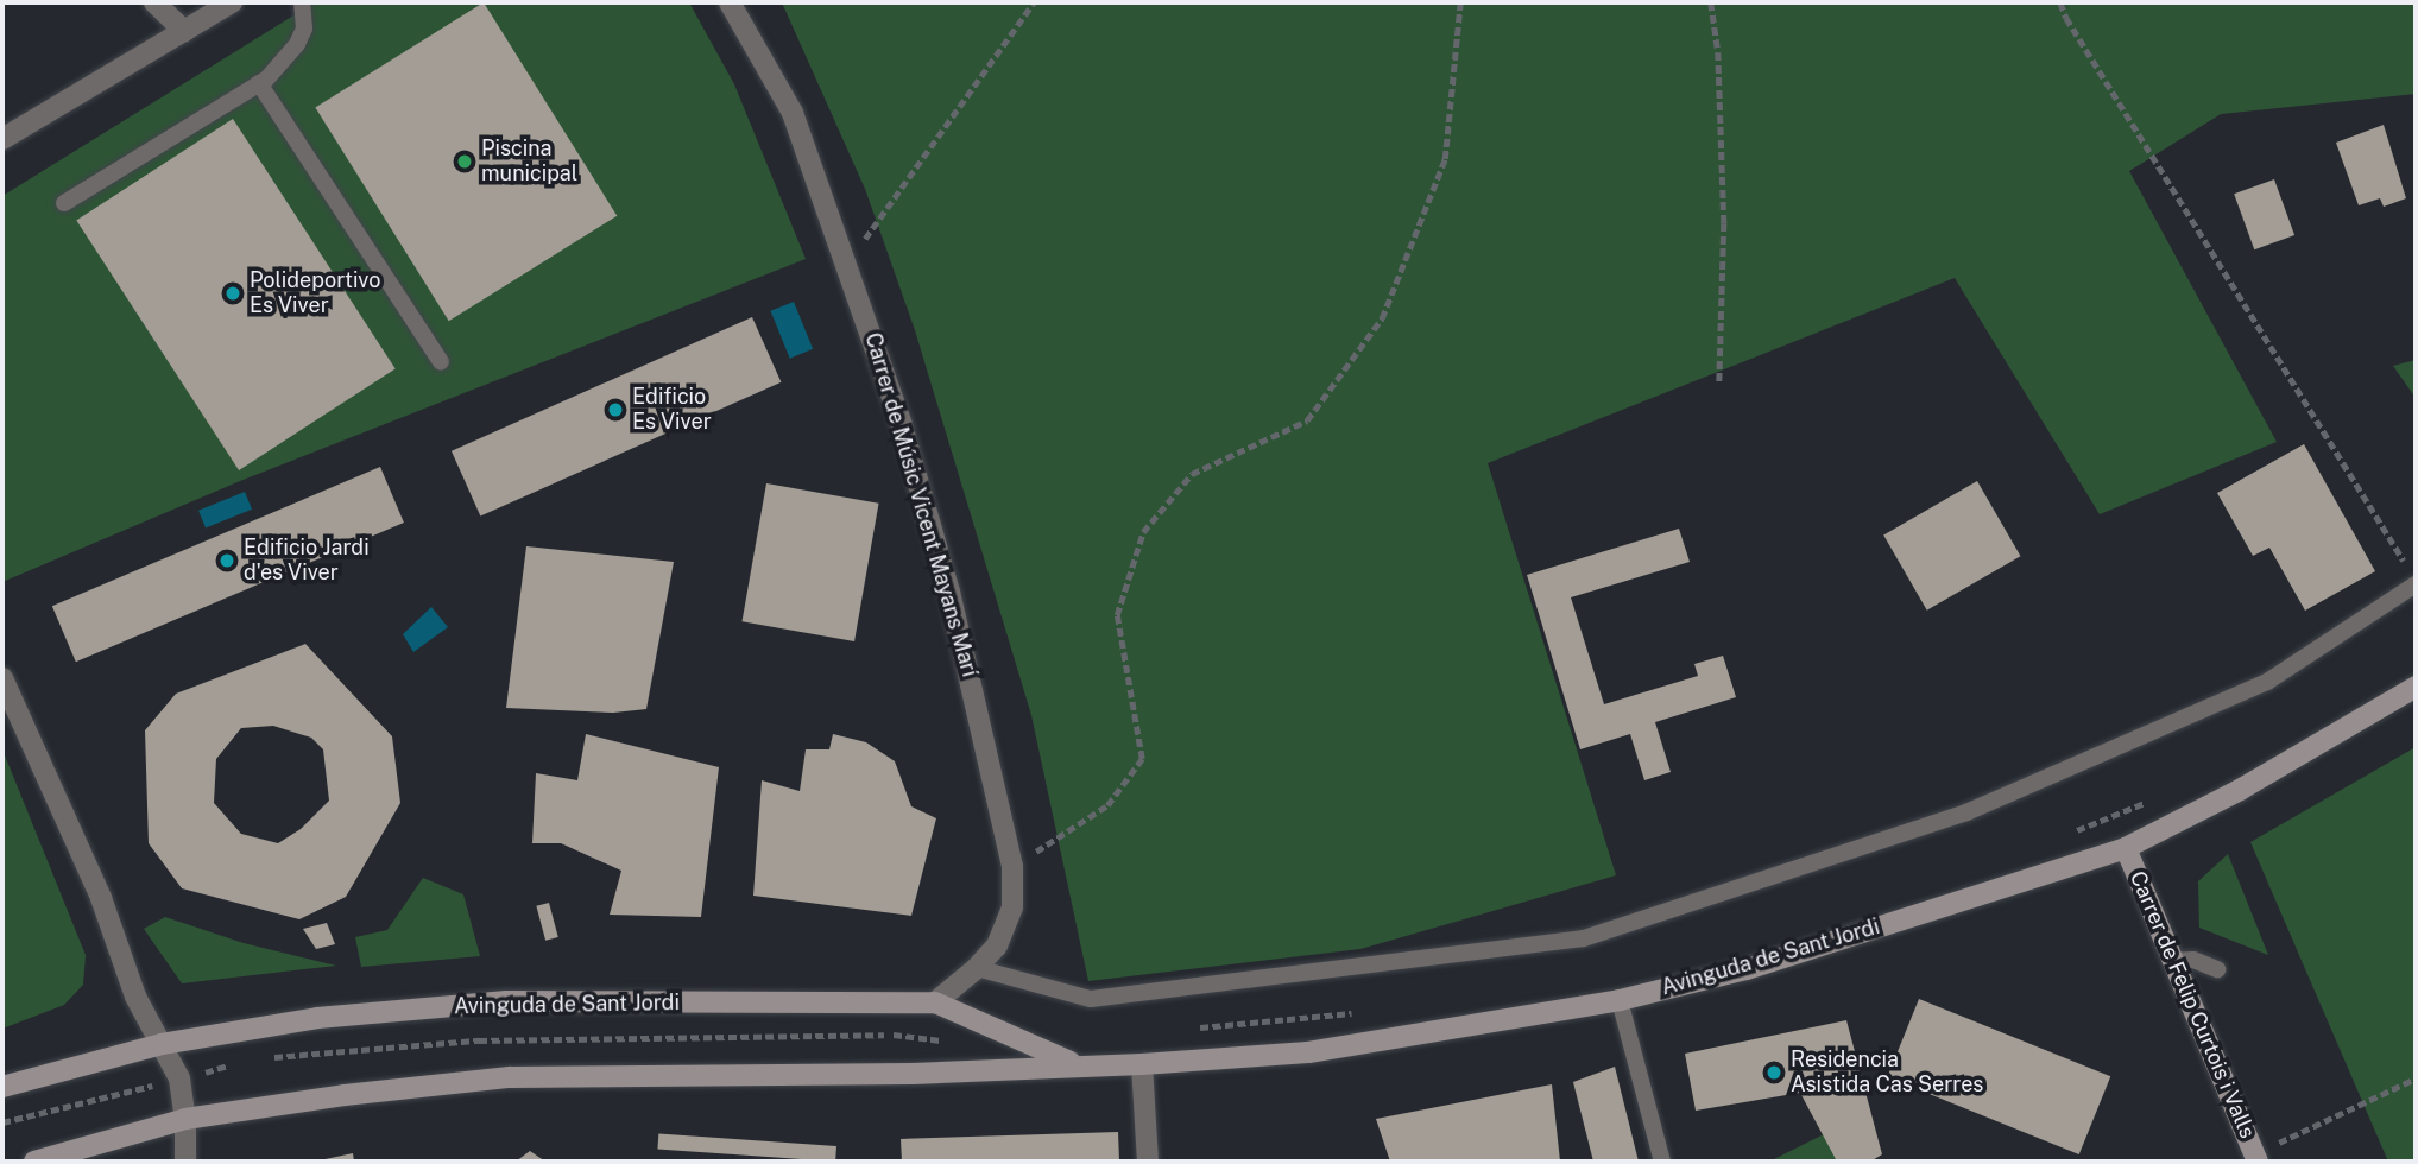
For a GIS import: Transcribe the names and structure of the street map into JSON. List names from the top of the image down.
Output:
{
  "streets": {
    "street": ["Carrer de Músic Vicent Mayans Marí", "Avinguda de Sant Jordi", "Carrer de Felip Curtois i Valls"]
  },
  "crossings": [
    ["Carrer de Músic Vicent Mayans Marí", "Avinguda de Sant Jordi"],
    ["Avinguda de Sant Jordi", "Carrer de Felip Curtois i Valls"]
  ],
  "places": [
    "Piscina municipal",
    "Polideportivo Es Viver",
    "Edificio Es Viver",
    "Edificio Jardi d'es Viver",
    "Residencia Asistida Cas Serres"
  ]
}
